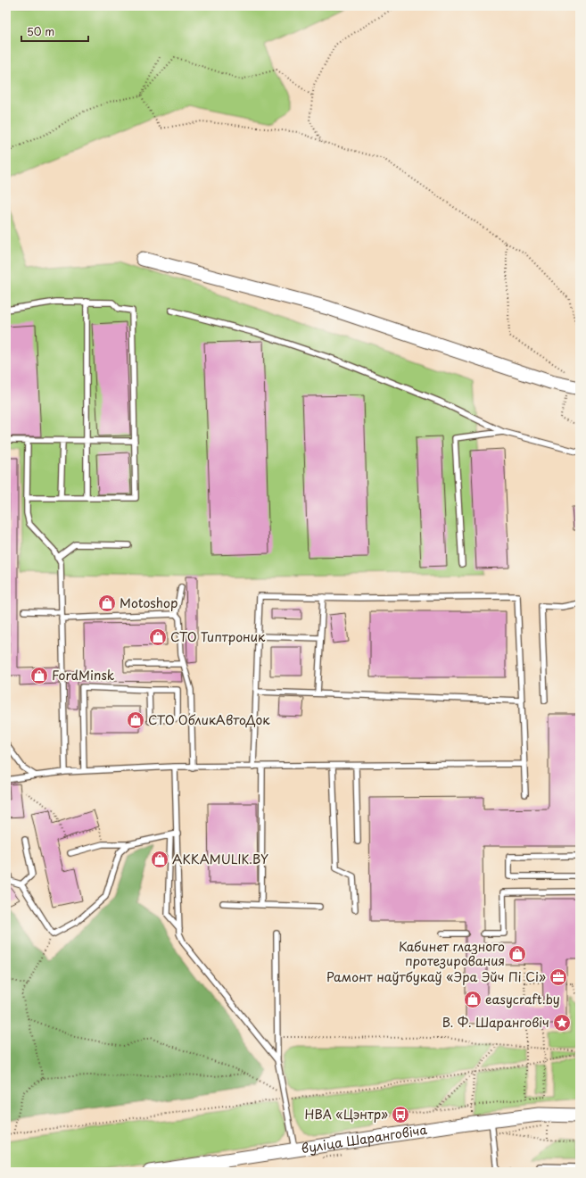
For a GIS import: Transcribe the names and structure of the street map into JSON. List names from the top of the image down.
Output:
{
  "streets": {
    "main road": ["вуліца Шаранговіча"]
  },
  "places": {
    "shop": [
      "Motoshop",
      "СТО Типтроник",
      "FordMinsk",
      "СТО ОбликАвтоДок",
      "AKKAMULIK.BY",
      "Кабинет глазного протезирования",
      "easycraft.by"
    ],
    "office": ["Рамонт наўтбукаў «Эра Эйч Пі Сі»"],
    "place": ["В. Ф. Шаранговіч"],
    "bus stop": ["НВА «Цэнтр»"]
  },
  "scale_bar": "50 m"
}
